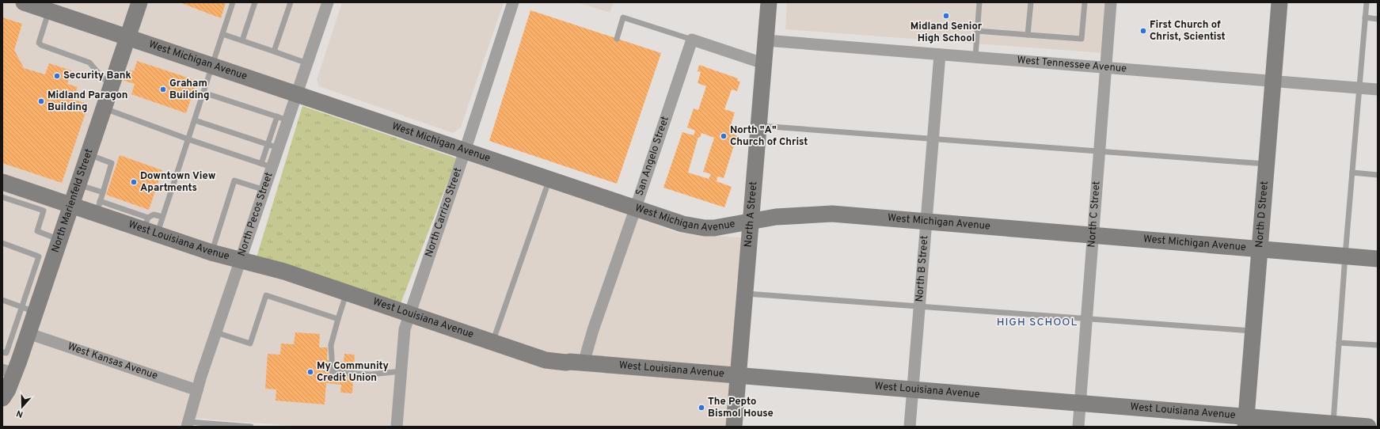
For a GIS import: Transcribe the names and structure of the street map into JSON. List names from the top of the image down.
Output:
{
  "streets": {
    "street": [
      "West Michigan Avenue",
      "West Tennessee Avenue",
      "San Angelo Street",
      "North Marienfeld Street",
      "North Carrizo Street",
      "North Pecos Street",
      "North A Street",
      "North C Street",
      "North D Street",
      "West Louisiana Avenue",
      "North B Street",
      "West Kansas Avenue"
    ]
  },
  "crossings": [
    ["West Michigan Avenue", "San Angelo Street"],
    ["West Michigan Avenue", "North Marienfeld Street"],
    ["West Michigan Avenue", "North Carrizo Street"],
    ["West Michigan Avenue", "North Pecos Street"],
    ["West Michigan Avenue", "North A Street"],
    ["West Michigan Avenue", "North C Street"],
    ["West Michigan Avenue", "North D Street"],
    ["West Michigan Avenue", "North B Street"],
    ["West Tennessee Avenue", "North A Street"],
    ["West Tennessee Avenue", "North C Street"],
    ["West Tennessee Avenue", "North D Street"],
    ["West Tennessee Avenue", "North B Street"],
    ["San Angelo Street", "West Louisiana Avenue"],
    ["North Marienfeld Street", "West Louisiana Avenue"],
    ["North Marienfeld Street", "West Kansas Avenue"],
    ["North Carrizo Street", "West Louisiana Avenue"],
    ["North Pecos Street", "West Louisiana Avenue"],
    ["North Pecos Street", "West Kansas Avenue"],
    ["North A Street", "West Louisiana Avenue"],
    ["North C Street", "West Louisiana Avenue"],
    ["North D Street", "West Louisiana Avenue"],
    ["West Louisiana Avenue", "North B Street"]
  ],
  "districts": ["HIGH SCHOOL"],
  "places": [
    "Midland Senior High School",
    "First Church of Christ, Scientist",
    "Security Bank",
    "Graham Building",
    "Midland Paragon Building",
    "North \"A\" Church of Christ",
    "Downtown View Apartments",
    "My Community Credit Union",
    "The Pepto Bismol House"
  ],
  "north": "bottom"
}
